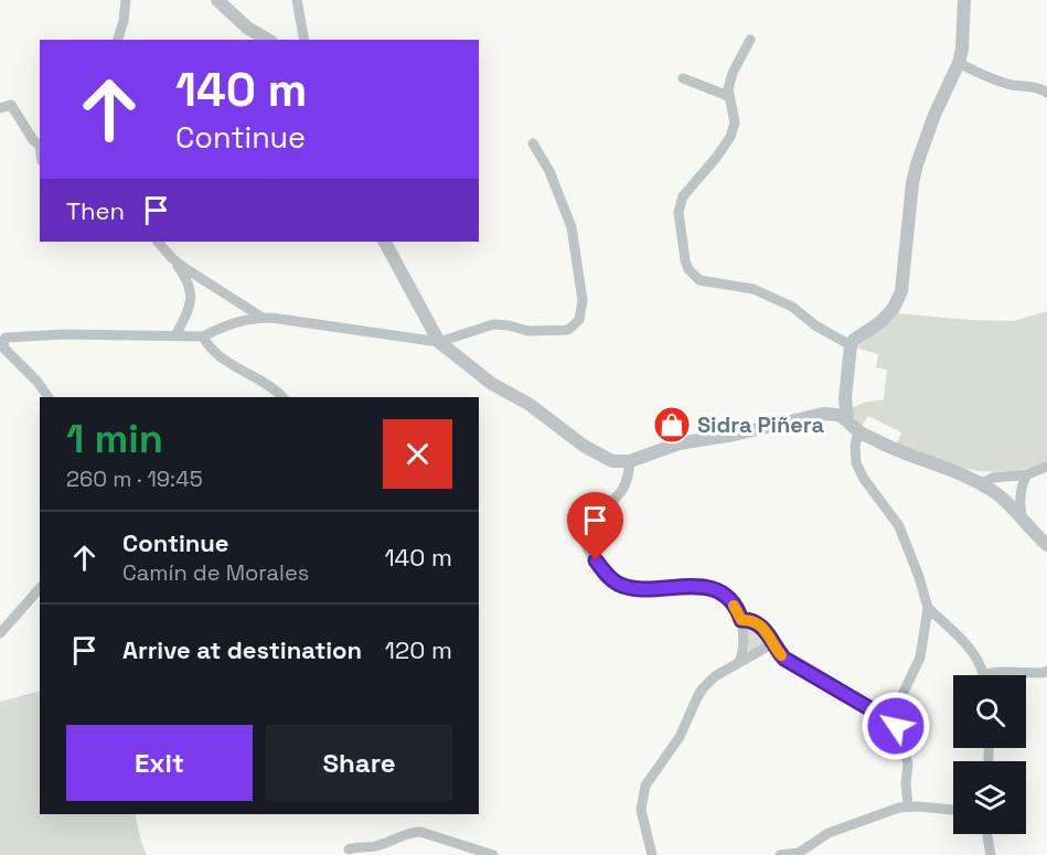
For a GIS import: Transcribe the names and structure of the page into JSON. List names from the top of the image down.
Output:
{
  "places": {
    "shop": ["Sidra Piñera"]
  },
  "page": {
    "turn": ["140 m", "Continue"],
    "then": "Then",
    "heading": ["1 min", "260 m · 19:45"],
    "list": [
      {
        "name": "Continue",
        "note": "Camín de Morales",
        "value": "140 m"
      },
      {
        "name": "Arrive at destination",
        "value": "120 m"
      }
    ],
    "buttons": ["Exit", "Share"]
  }
}
